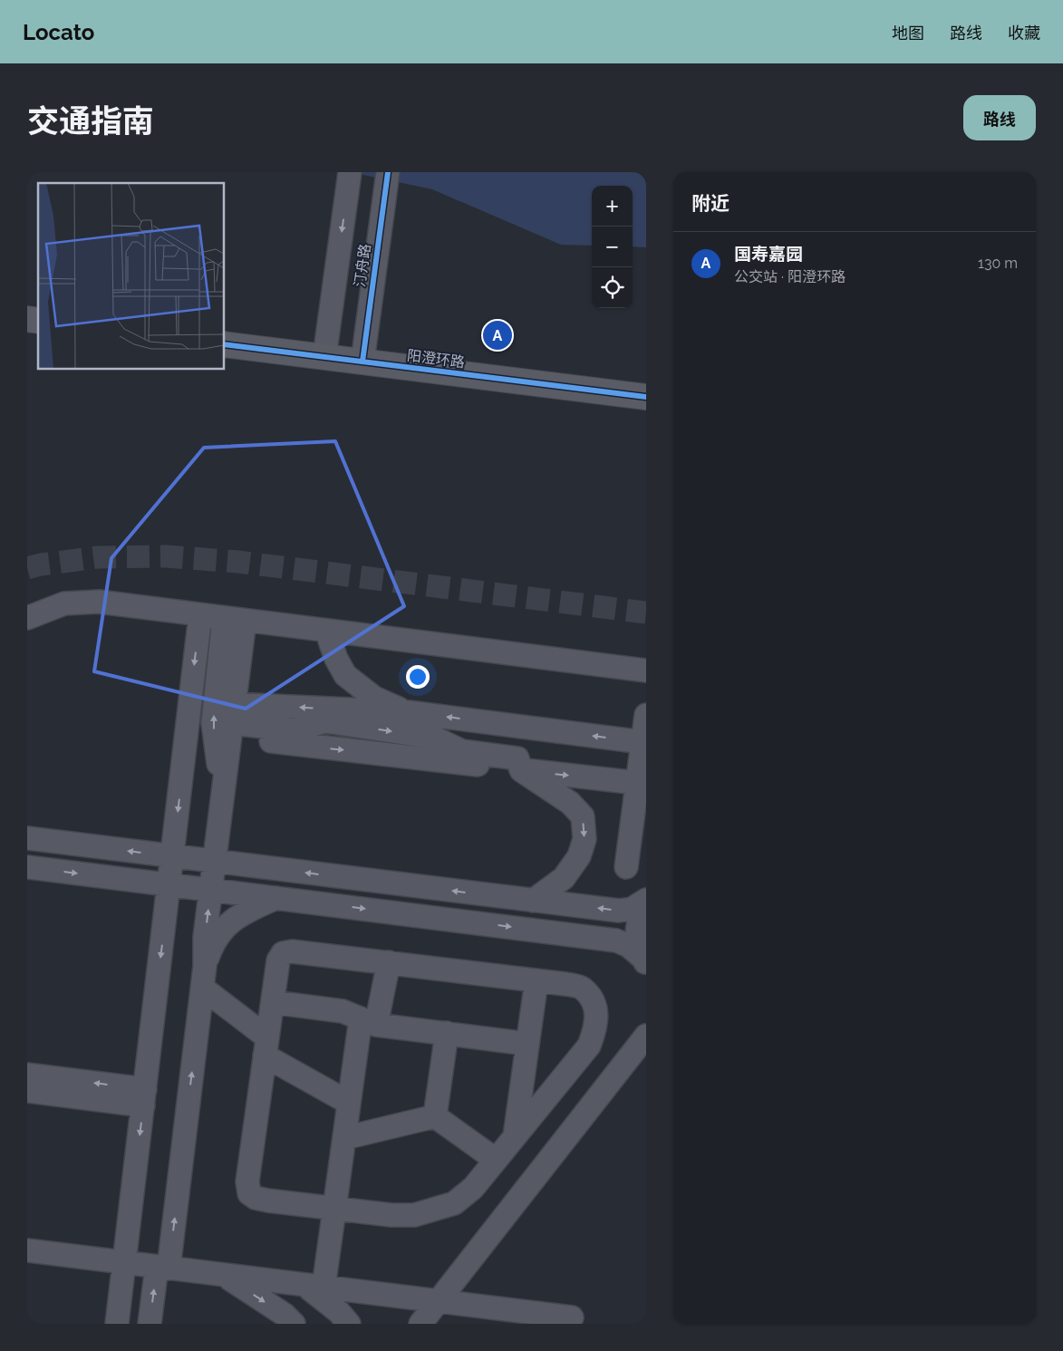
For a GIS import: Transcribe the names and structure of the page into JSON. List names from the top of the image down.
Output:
{
  "streets": {
    "main road": ["阳澄环路"],
    "street": ["汀舟路"]
  },
  "crossings": [
    ["汀舟路", "阳澄环路"]
  ],
  "page": {
    "header": "Locato",
    "nav": ["地图", "路线", "收藏"],
    "title": "交通指南",
    "buttons": "路线",
    "heading": "附近",
    "map_buttons": ["+", "−"],
    "list": [
      {
        "mark": "A",
        "name": "国寿嘉园",
        "note": "公交站 · 阳澄环路",
        "value": "130 m"
      }
    ],
    "pins": "A"
  }
}
